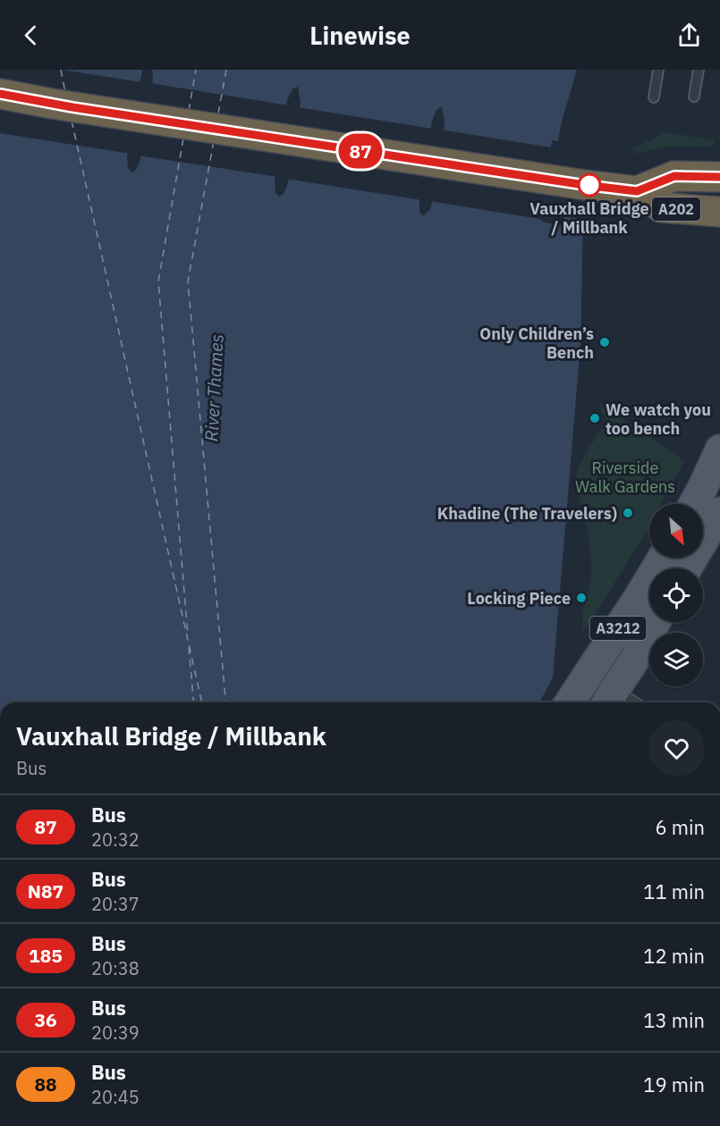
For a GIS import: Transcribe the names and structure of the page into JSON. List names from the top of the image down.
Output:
{
  "streets": {
    "highway": ["A202"],
    "main road": ["A3212"]
  },
  "water": ["River Thames"],
  "parks": ["Riverside Walk Gardens"],
  "places": [
    "Vauxhall Bridge / Millbank",
    "Only Children’s Bench",
    "We watch you too bench",
    "Khadine (The Travelers)",
    "Locking Piece"
  ],
  "lines": ["bus line 87"],
  "north": "bottom right",
  "page": {
    "header": "Linewise",
    "on_map": "87",
    "heading": ["Vauxhall Bridge / Millbank", "Bus"],
    "list": [
      {
        "mark": "87",
        "name": "Bus",
        "note": "20:32",
        "value": "6 min"
      },
      {
        "mark": "N87",
        "name": "Bus",
        "note": "20:37",
        "value": "11 min"
      },
      {
        "mark": "185",
        "name": "Bus",
        "note": "20:38",
        "value": "12 min"
      },
      {
        "mark": "36",
        "name": "Bus",
        "note": "20:39",
        "value": "13 min"
      },
      {
        "mark": "88",
        "name": "Bus",
        "note": "20:45",
        "value": "19 min"
      }
    ]
  }
}
